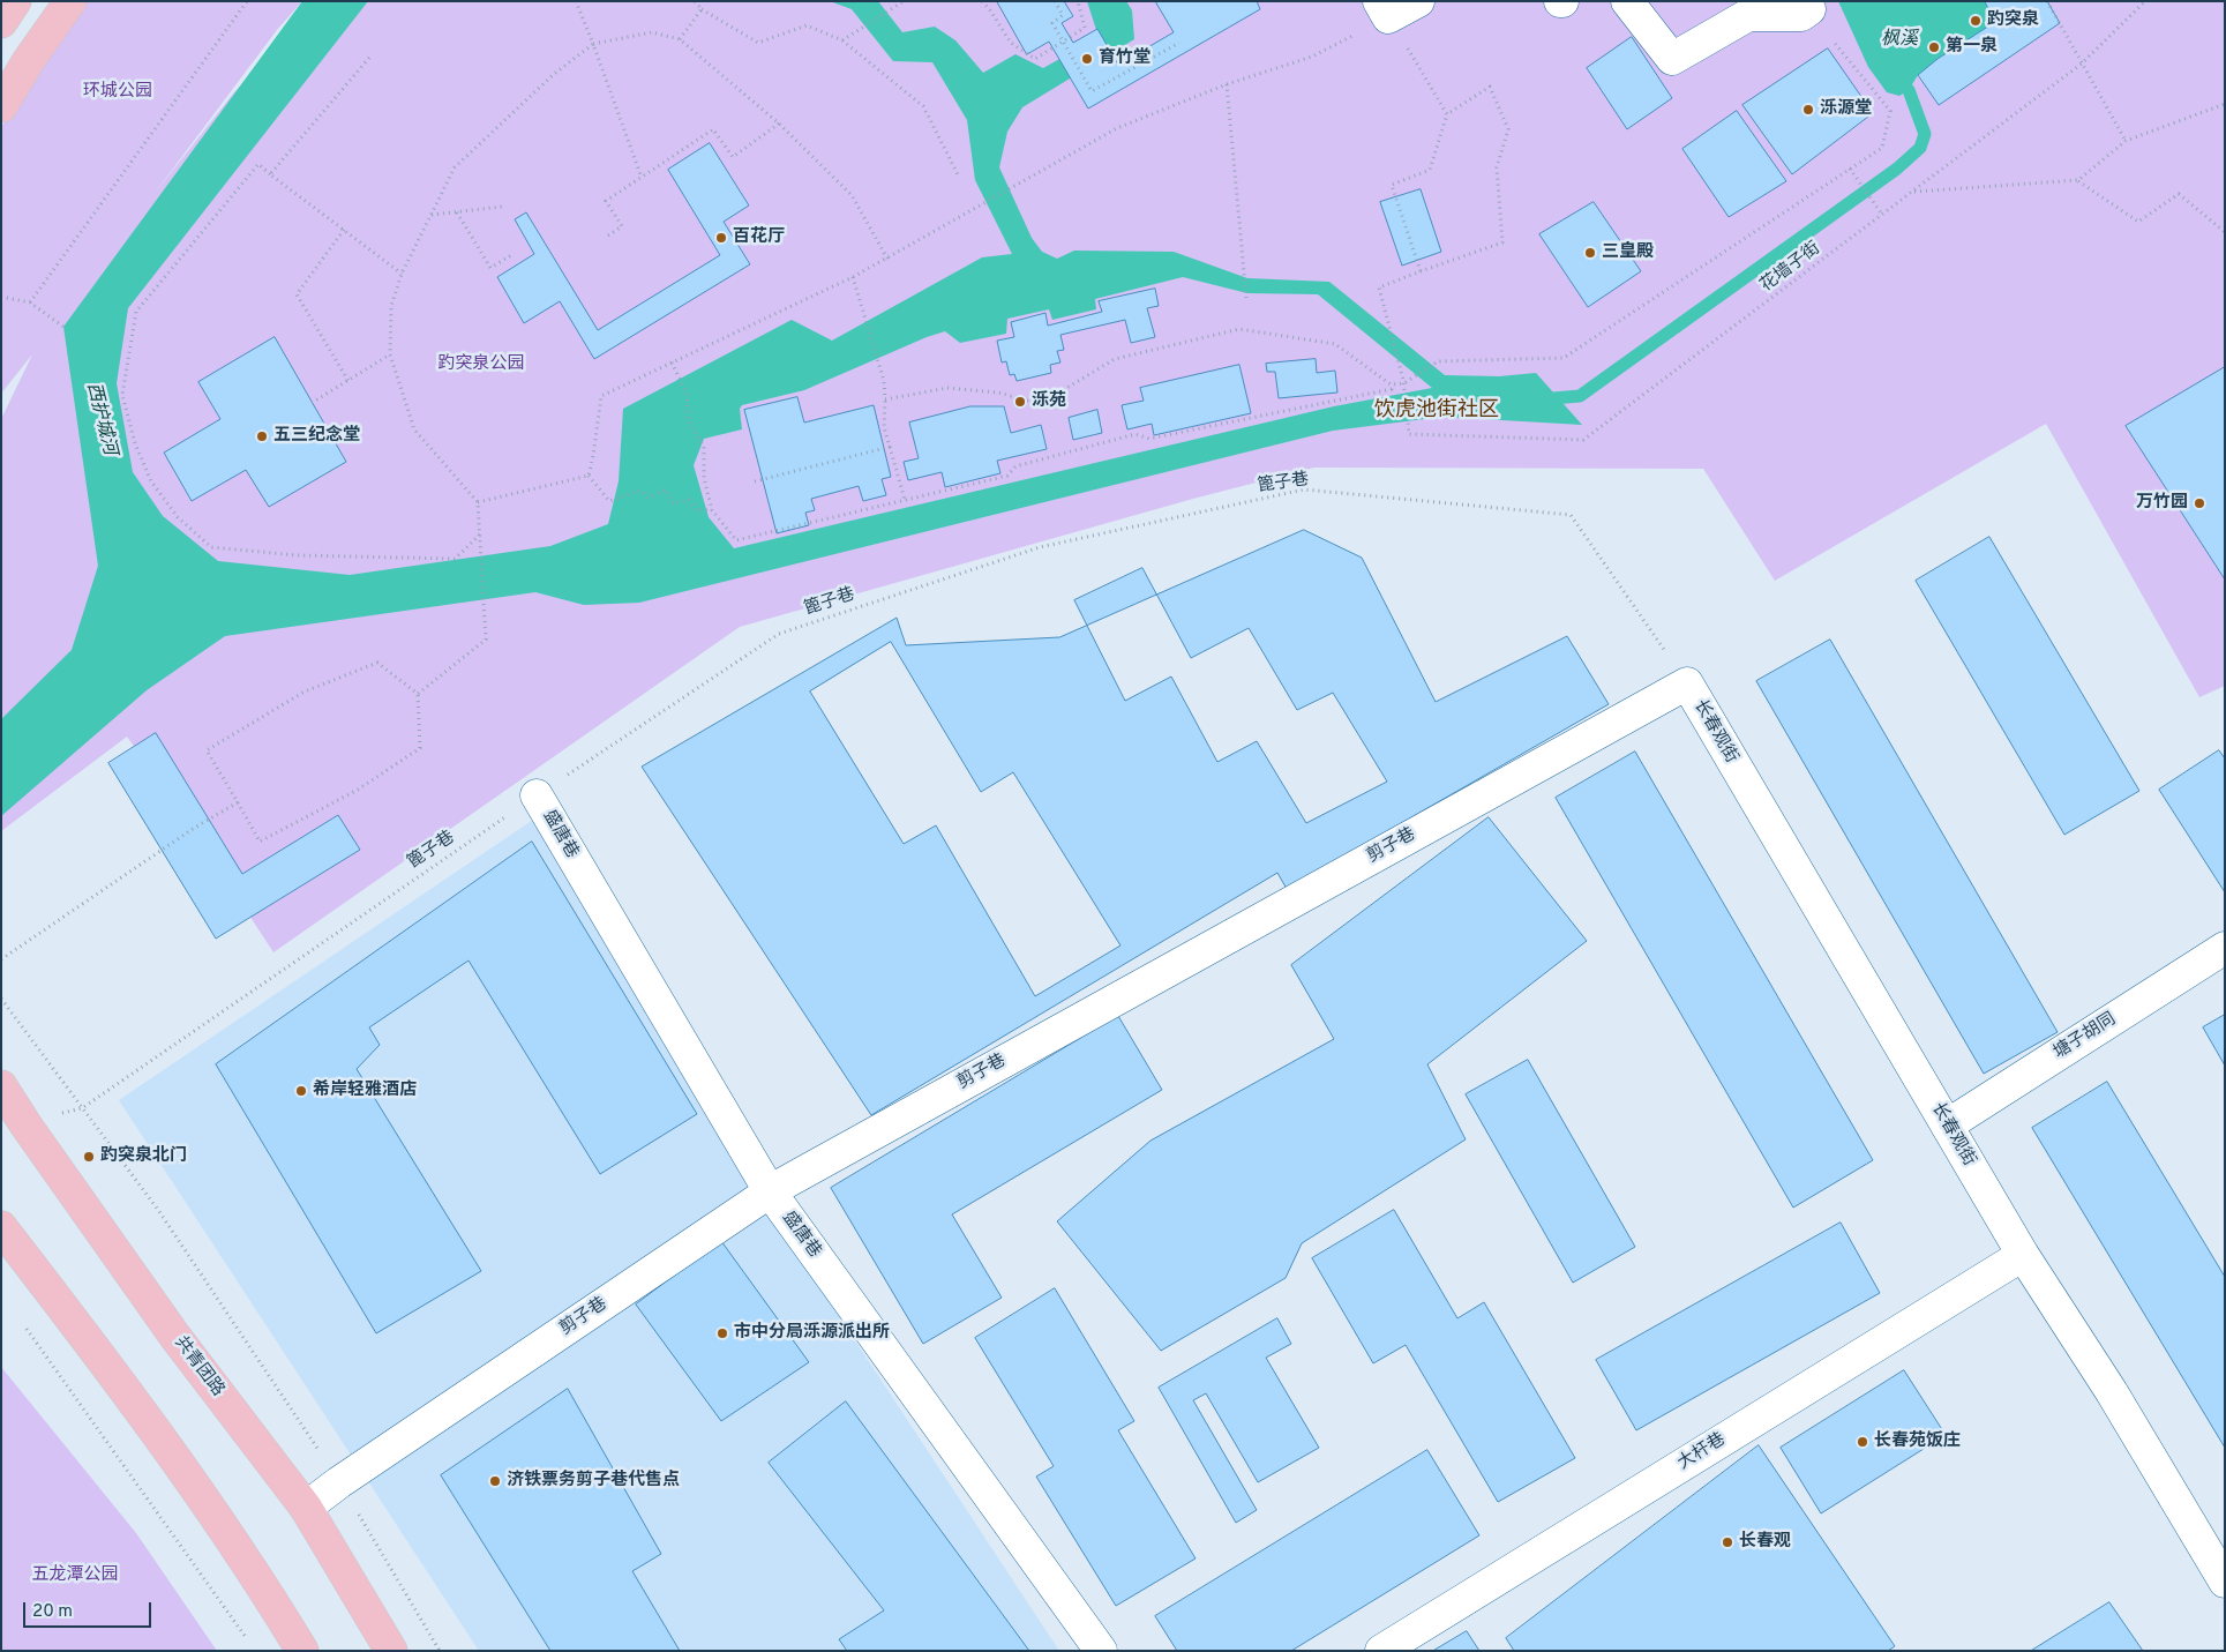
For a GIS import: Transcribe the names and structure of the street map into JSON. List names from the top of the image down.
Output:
{
  "streets": {
    "main road": ["共青团路"],
    "street": [
      "长春观街",
      "盛唐巷",
      "剪子巷",
      "塘子胡同",
      "大杆巷"
    ],
    "path": ["花墙子街", "篦子巷"]
  },
  "crossings": [
    ["篦子巷", "长春观街"],
    ["篦子巷", "盛唐巷"],
    ["篦子巷", "剪子巷"],
    ["篦子巷", "共青团路"],
    ["长春观街", "剪子巷"],
    ["长春观街", "塘子胡同"],
    ["长春观街", "大杆巷"],
    ["盛唐巷", "剪子巷"],
    ["剪子巷", "共青团路"]
  ],
  "districts": ["饮虎池街社区"],
  "water": ["枫溪", "西护城河"],
  "parks": ["环城公园", "趵突泉公园", "五龙潭公园"],
  "places": [
    "趵突泉",
    "第一泉",
    "育竹堂",
    "泺源堂",
    "百花厅",
    "三皇殿",
    "泺苑",
    "五三纪念堂",
    "万竹园",
    "希岸轻雅酒店",
    "趵突泉北门",
    "市中分局泺源派出所",
    "长春苑饭庄",
    "济铁票务剪子巷代售点",
    "长春观"
  ],
  "scale_bar": "20 m"
}
